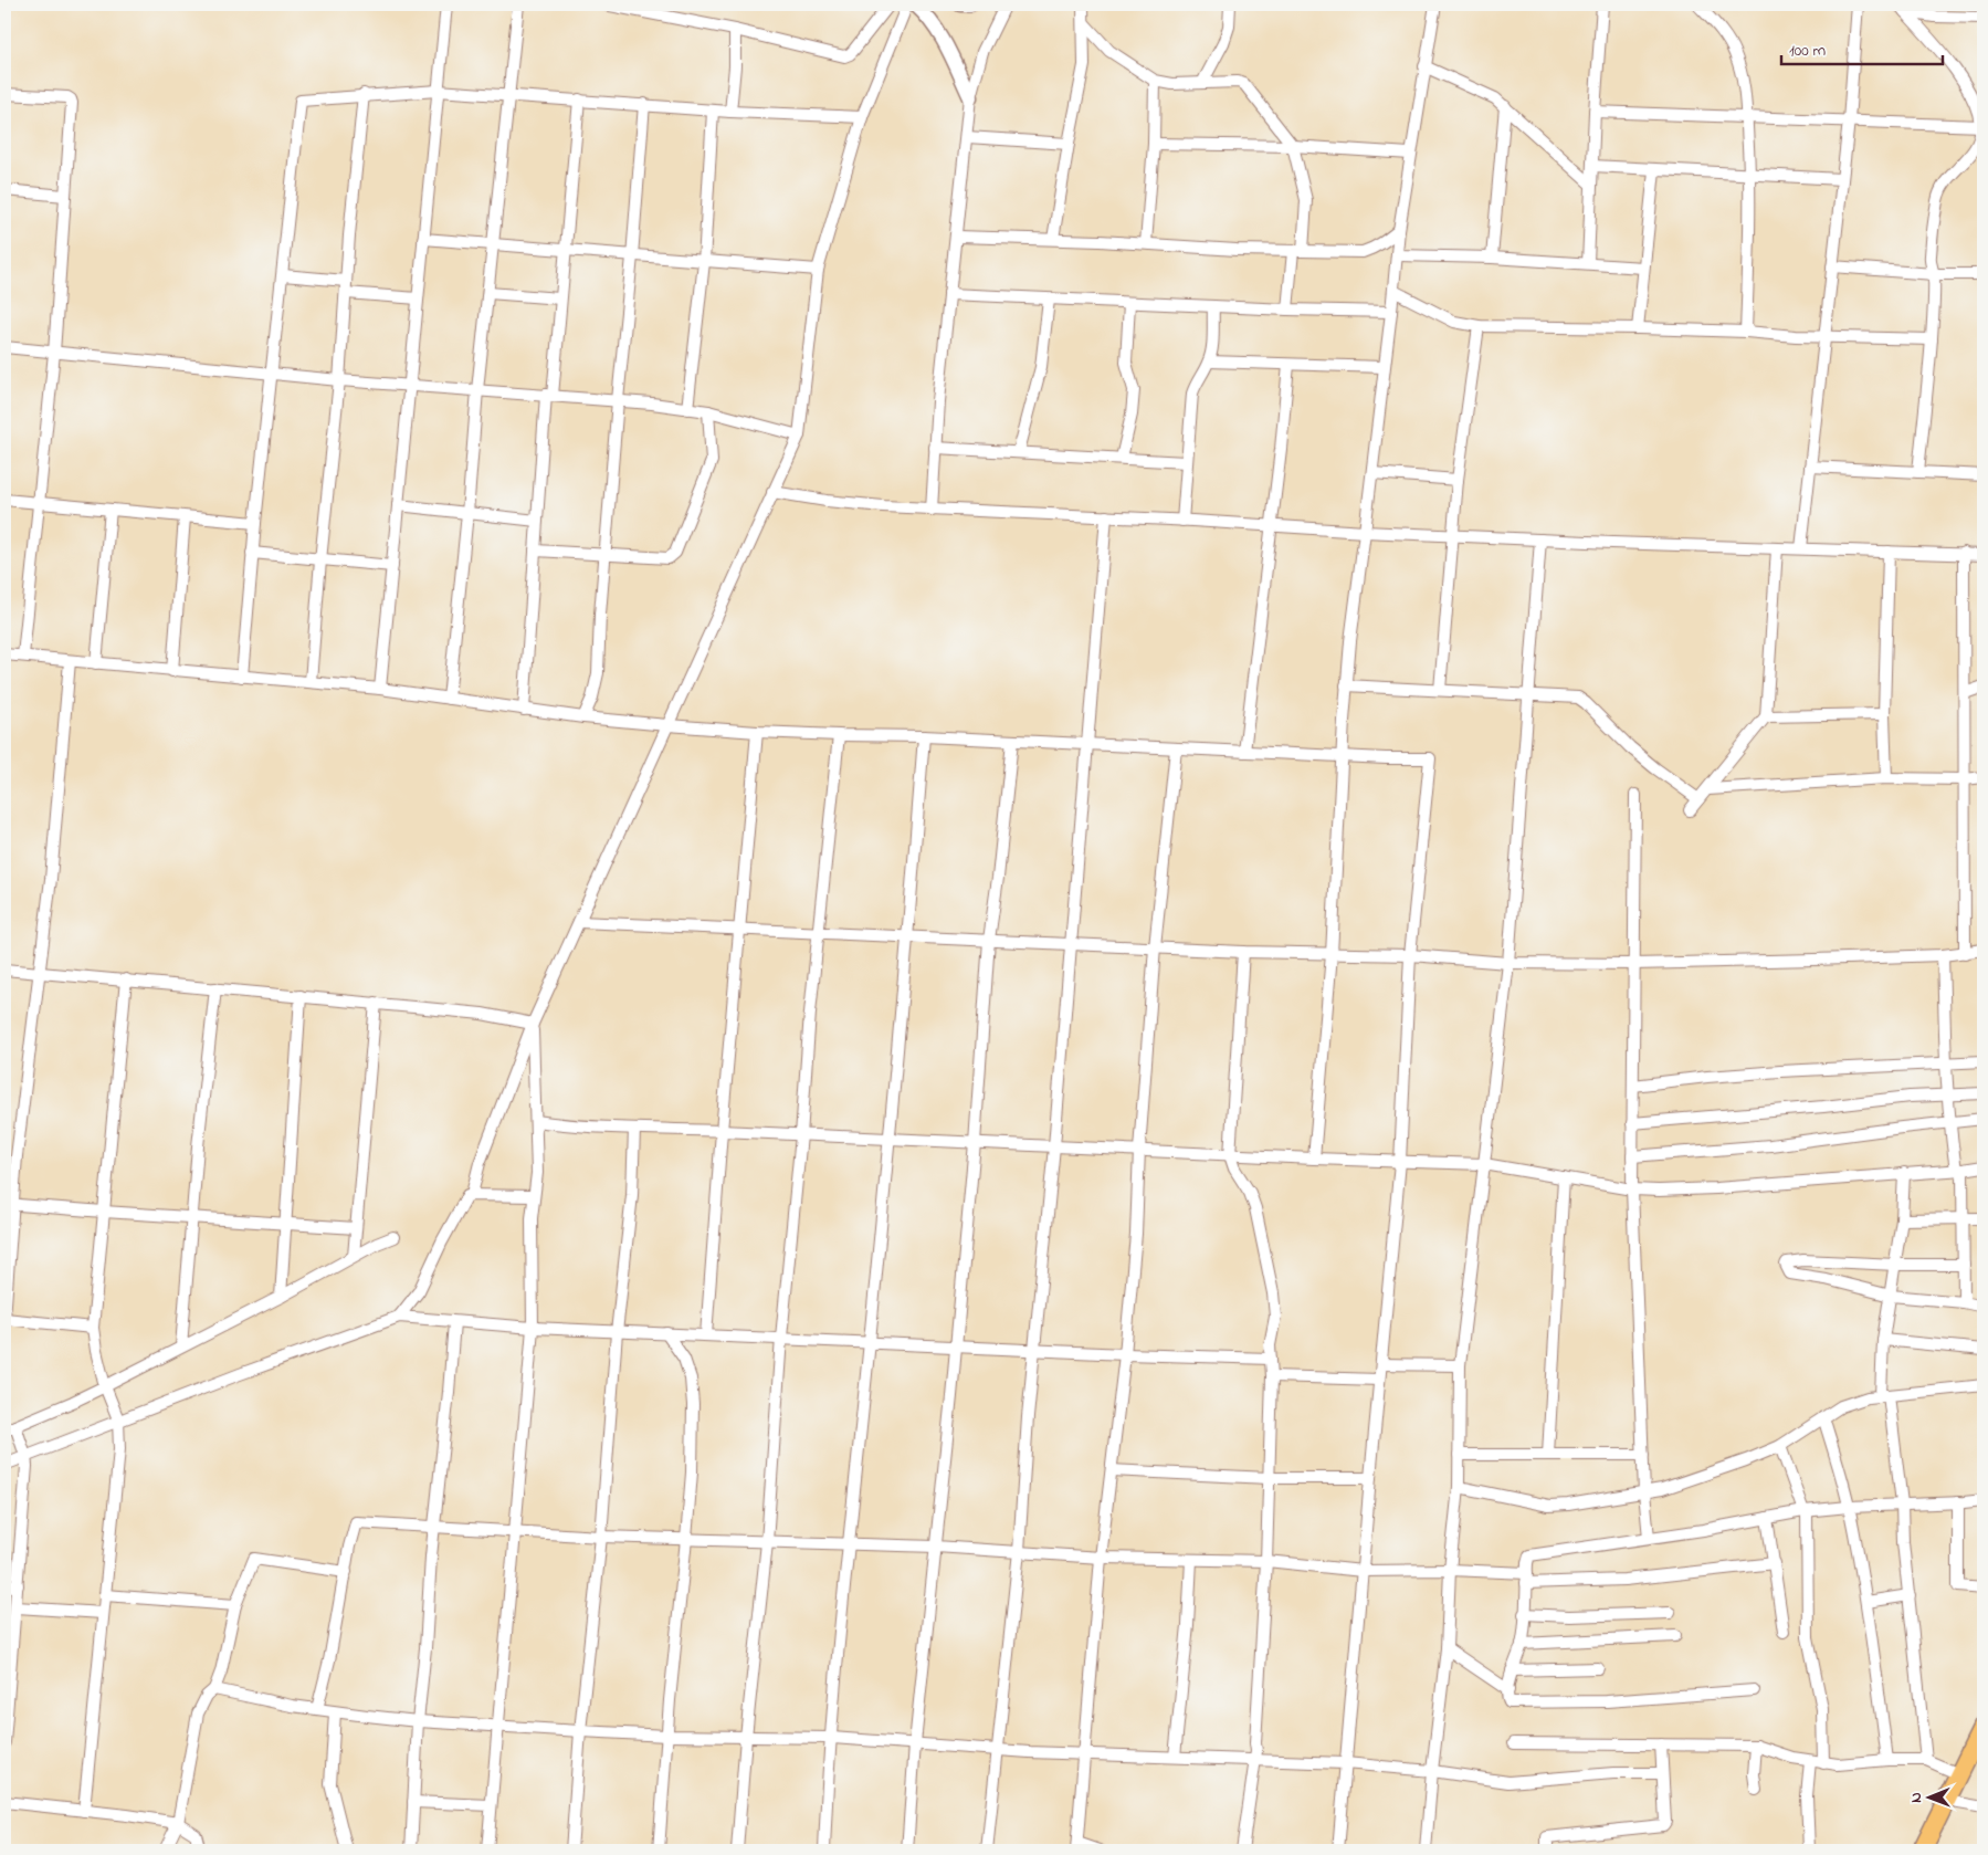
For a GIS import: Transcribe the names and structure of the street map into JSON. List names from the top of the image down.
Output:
{
  "scale_bar": "100 m",
  "north": "left"
}
